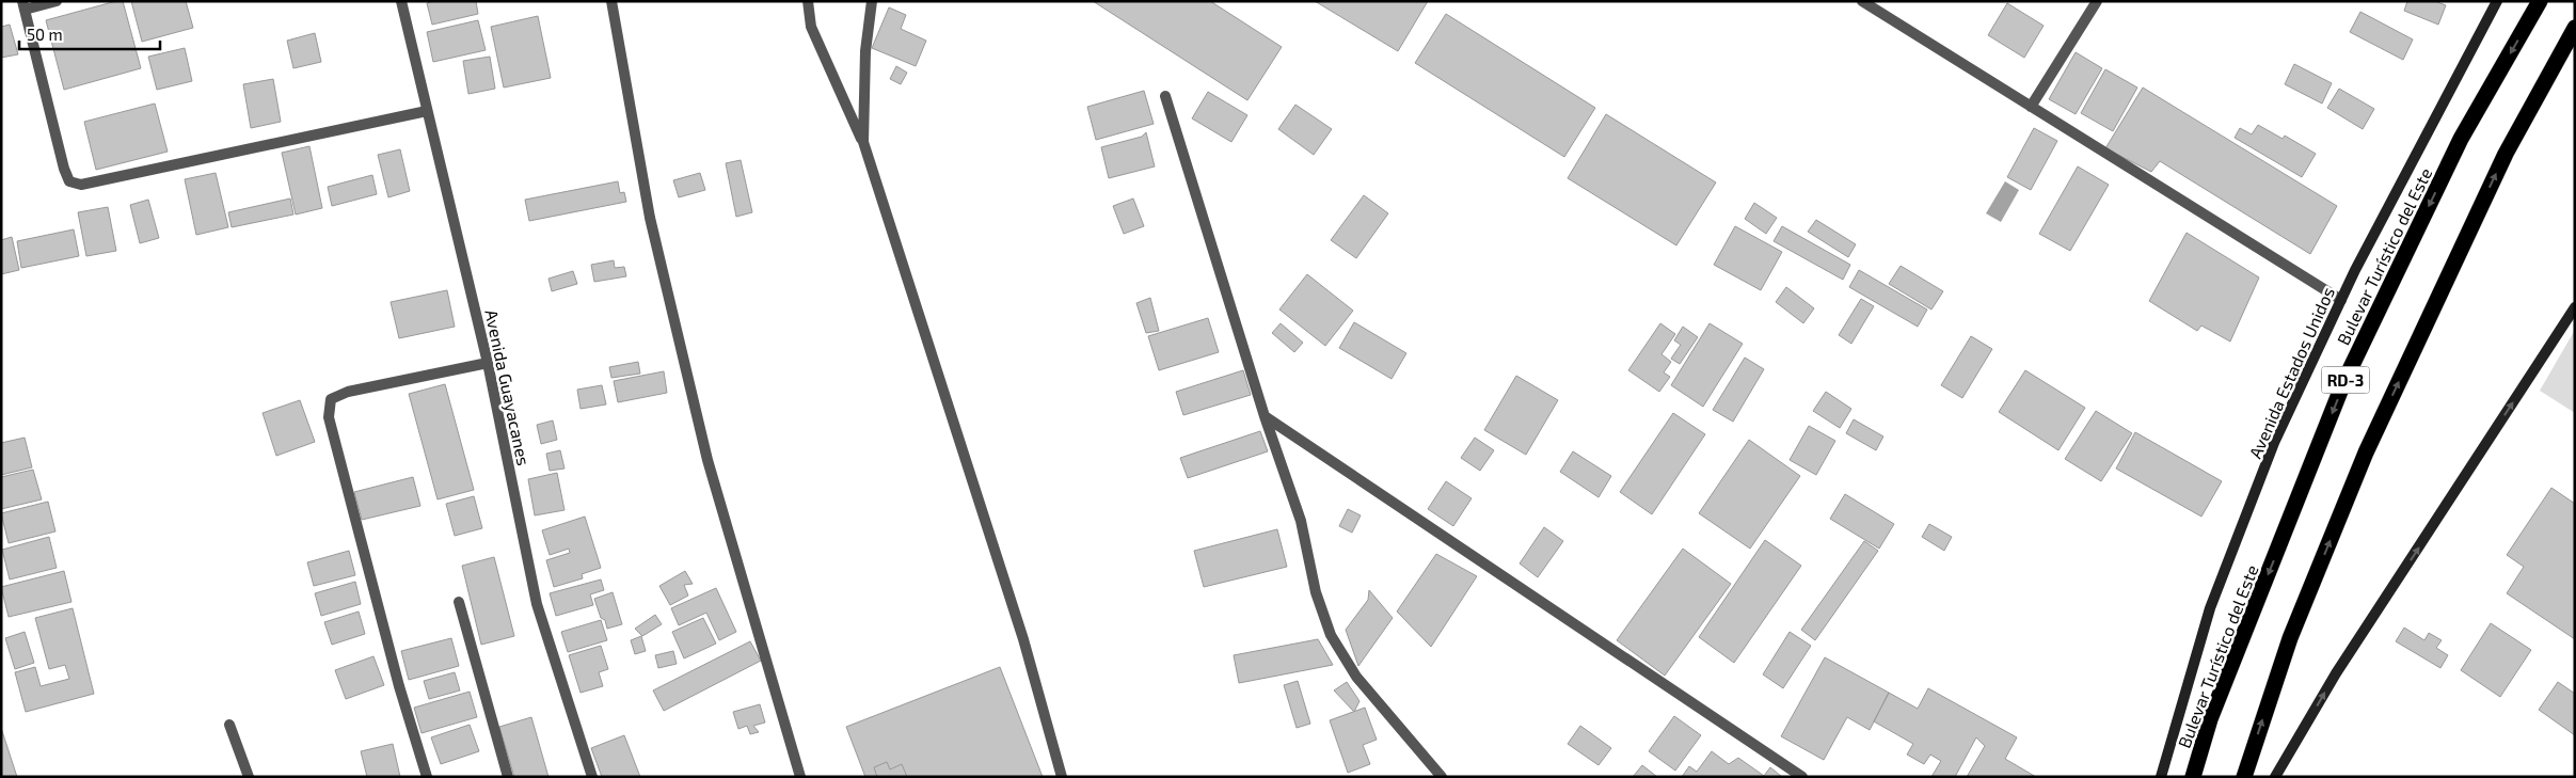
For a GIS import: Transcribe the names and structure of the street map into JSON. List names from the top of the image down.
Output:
{
  "streets": {
    "highway": ["Bulevar Turístico del Este", "RD-3"],
    "street": ["Avenida Estados Unidos", "Avenida Guayacanes"]
  },
  "scale_bar": "50 m"
}
